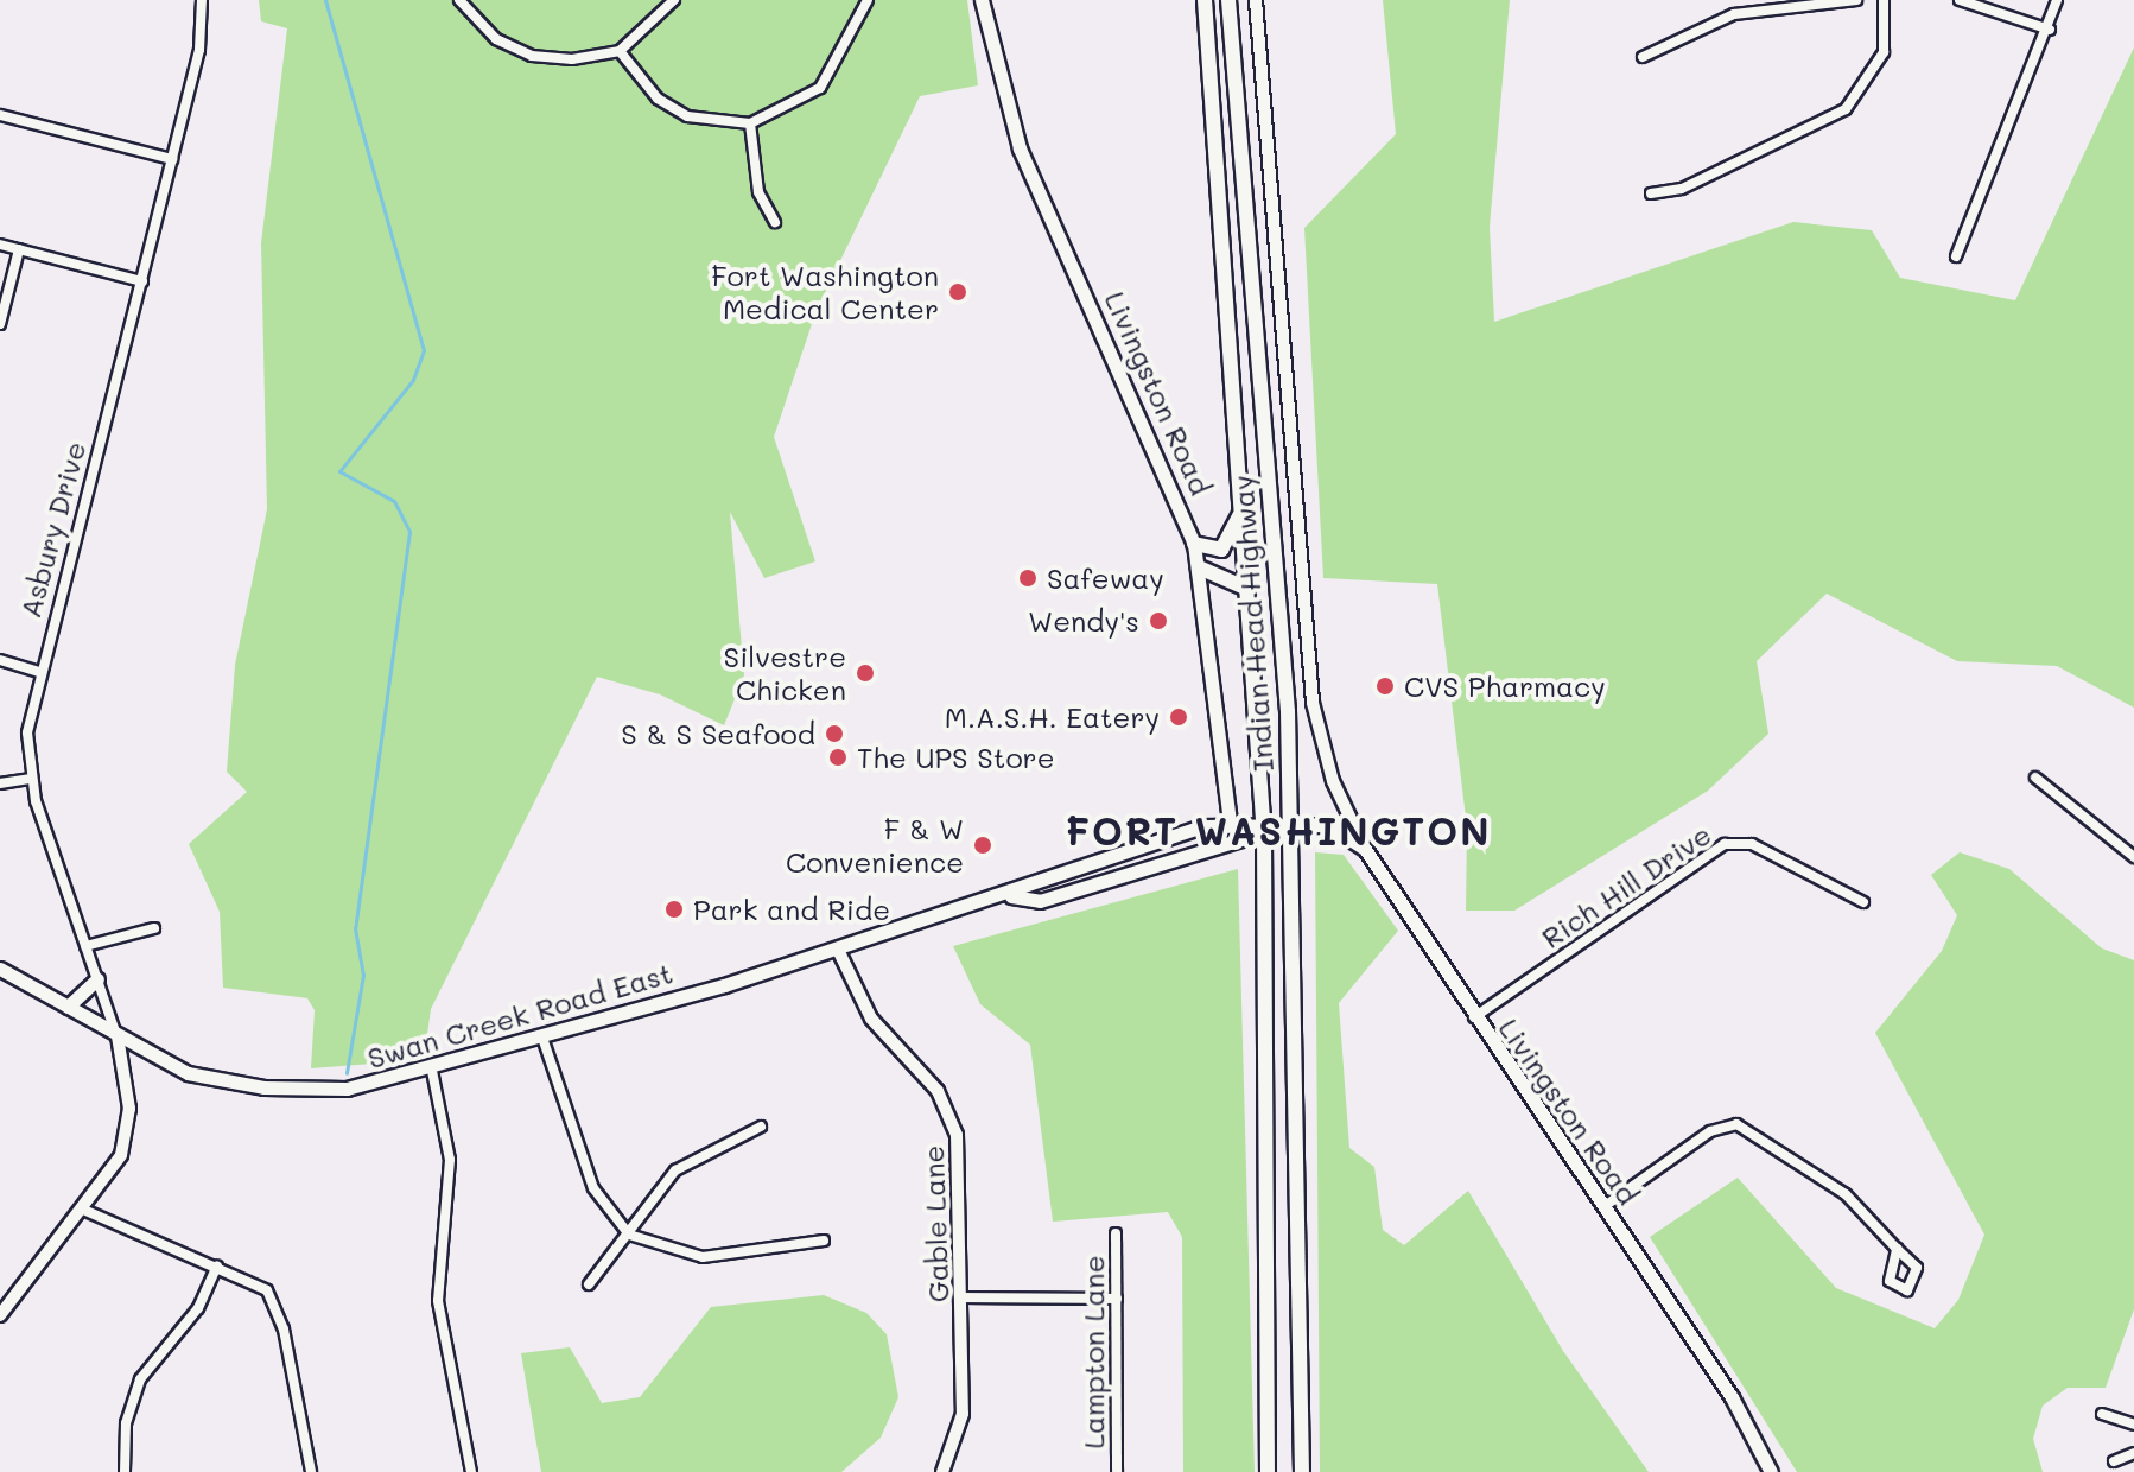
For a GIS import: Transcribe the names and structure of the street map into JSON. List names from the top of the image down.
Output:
{
  "streets": {
    "highway": ["Indian Head Highway"],
    "main road": ["Livingston Road", "Swan Creek Road East"],
    "street": [
      "Asbury Drive",
      "Rich Hill Drive",
      "Gable Lane",
      "Lampton Lane"
    ]
  },
  "crossings": [
    ["Livingston Road", "Indian Head Highway"],
    ["Livingston Road", "Rich Hill Drive"],
    ["Livingston Road", "Swan Creek Road East"],
    ["Asbury Drive", "Swan Creek Road East"],
    ["Indian Head Highway", "Swan Creek Road East"],
    ["Swan Creek Road East", "Gable Lane"]
  ],
  "districts": ["FORT WASHINGTON"],
  "places": [
    "Fort Washington Medical Center",
    "Safeway",
    "Wendy's",
    "Silvestre Chicken",
    "CVS Pharmacy",
    "M.A.S.H. Eatery",
    "S & S Seafood",
    "The UPS Store",
    "F & W Convenience",
    "Park and Ride"
  ]
}
